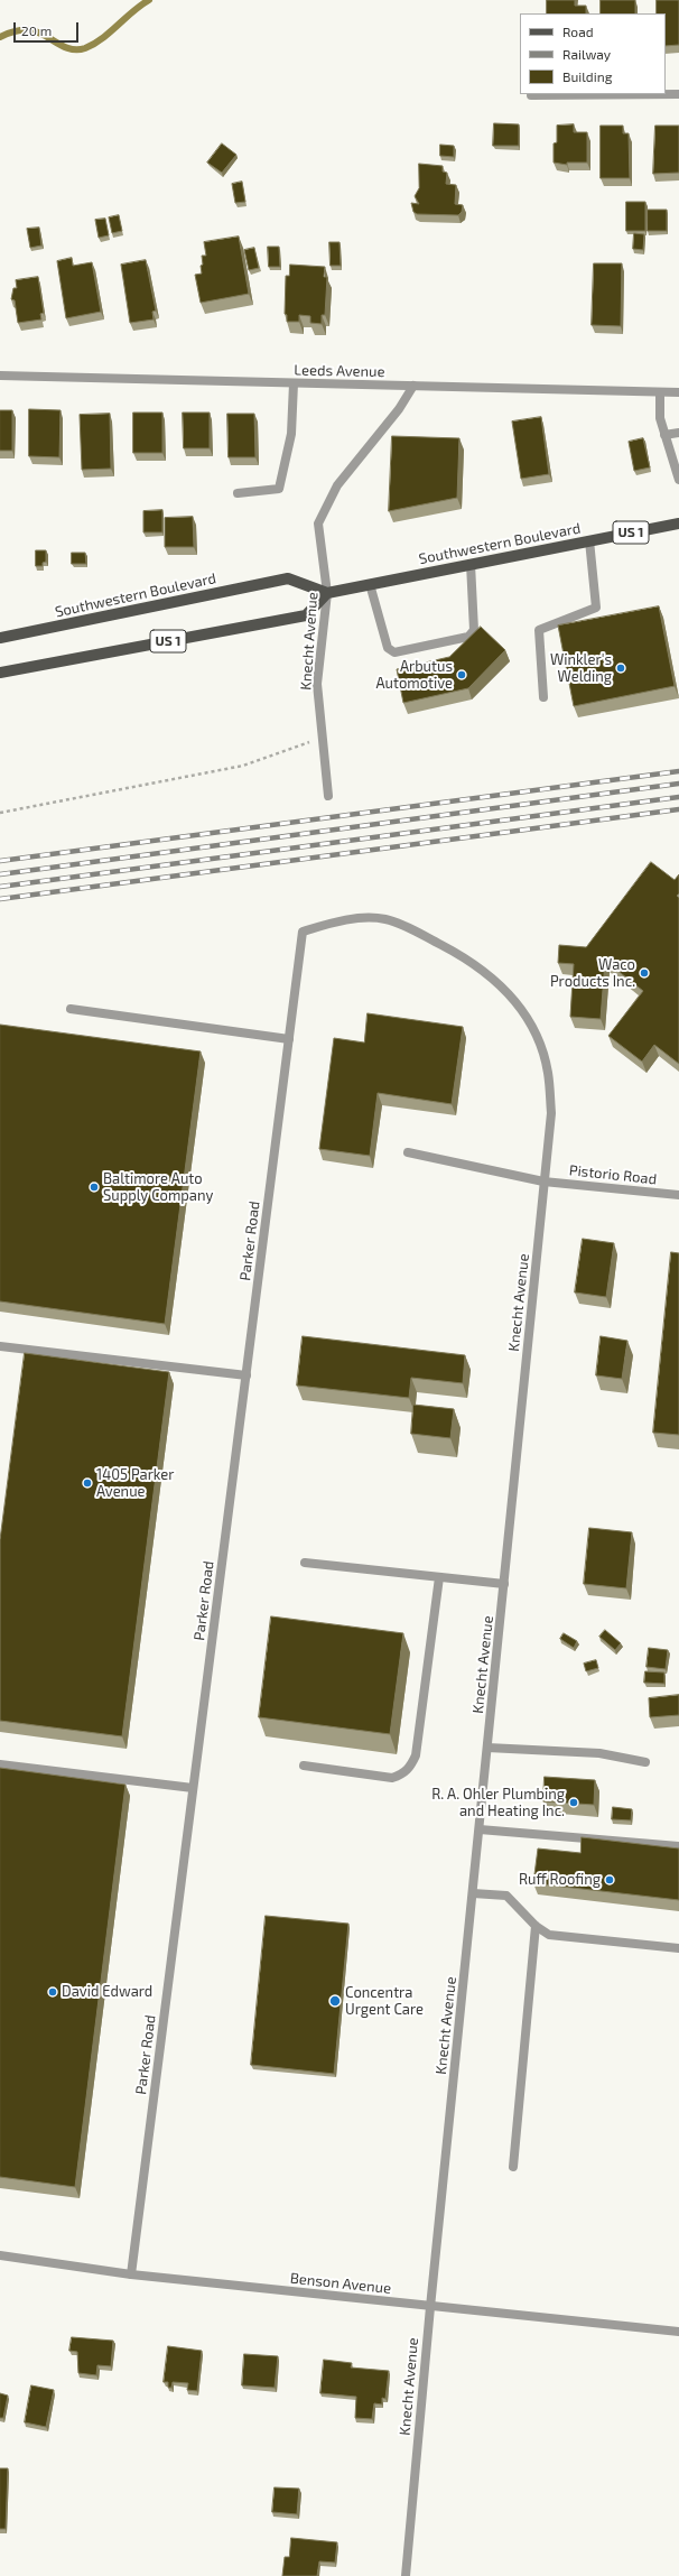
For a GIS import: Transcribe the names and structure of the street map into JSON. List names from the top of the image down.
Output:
{
  "streets": {
    "main road": ["US 1", "Southwestern Boulevard"],
    "street": [
      "Leeds Avenue",
      "Knecht Avenue",
      "Pistorio Road",
      "Parker Road",
      "Benson Avenue"
    ]
  },
  "crossings": [
    ["Leeds Avenue", "Knecht Avenue"],
    ["US 1", "Southwestern Boulevard"],
    ["US 1", "Knecht Avenue"],
    ["Southwestern Boulevard", "Knecht Avenue"],
    ["Knecht Avenue", "Pistorio Road"],
    ["Knecht Avenue", "Parker Road"],
    ["Knecht Avenue", "Benson Avenue"],
    ["Parker Road", "Benson Avenue"]
  ],
  "places": [
    "Winkler's Welding",
    "Arbutus Automotive",
    "Waco Products Inc.",
    "Baltimore Auto Supply Company",
    "1405 Parker Avenue",
    "R. A. Ohler Plumbing and Heating Inc.",
    "Ruff Roofing",
    "David Edward",
    "Concentra Urgent Care"
  ],
  "legend": ["Road", "Railway", "Building"],
  "scale_bar": "20 m"
}
